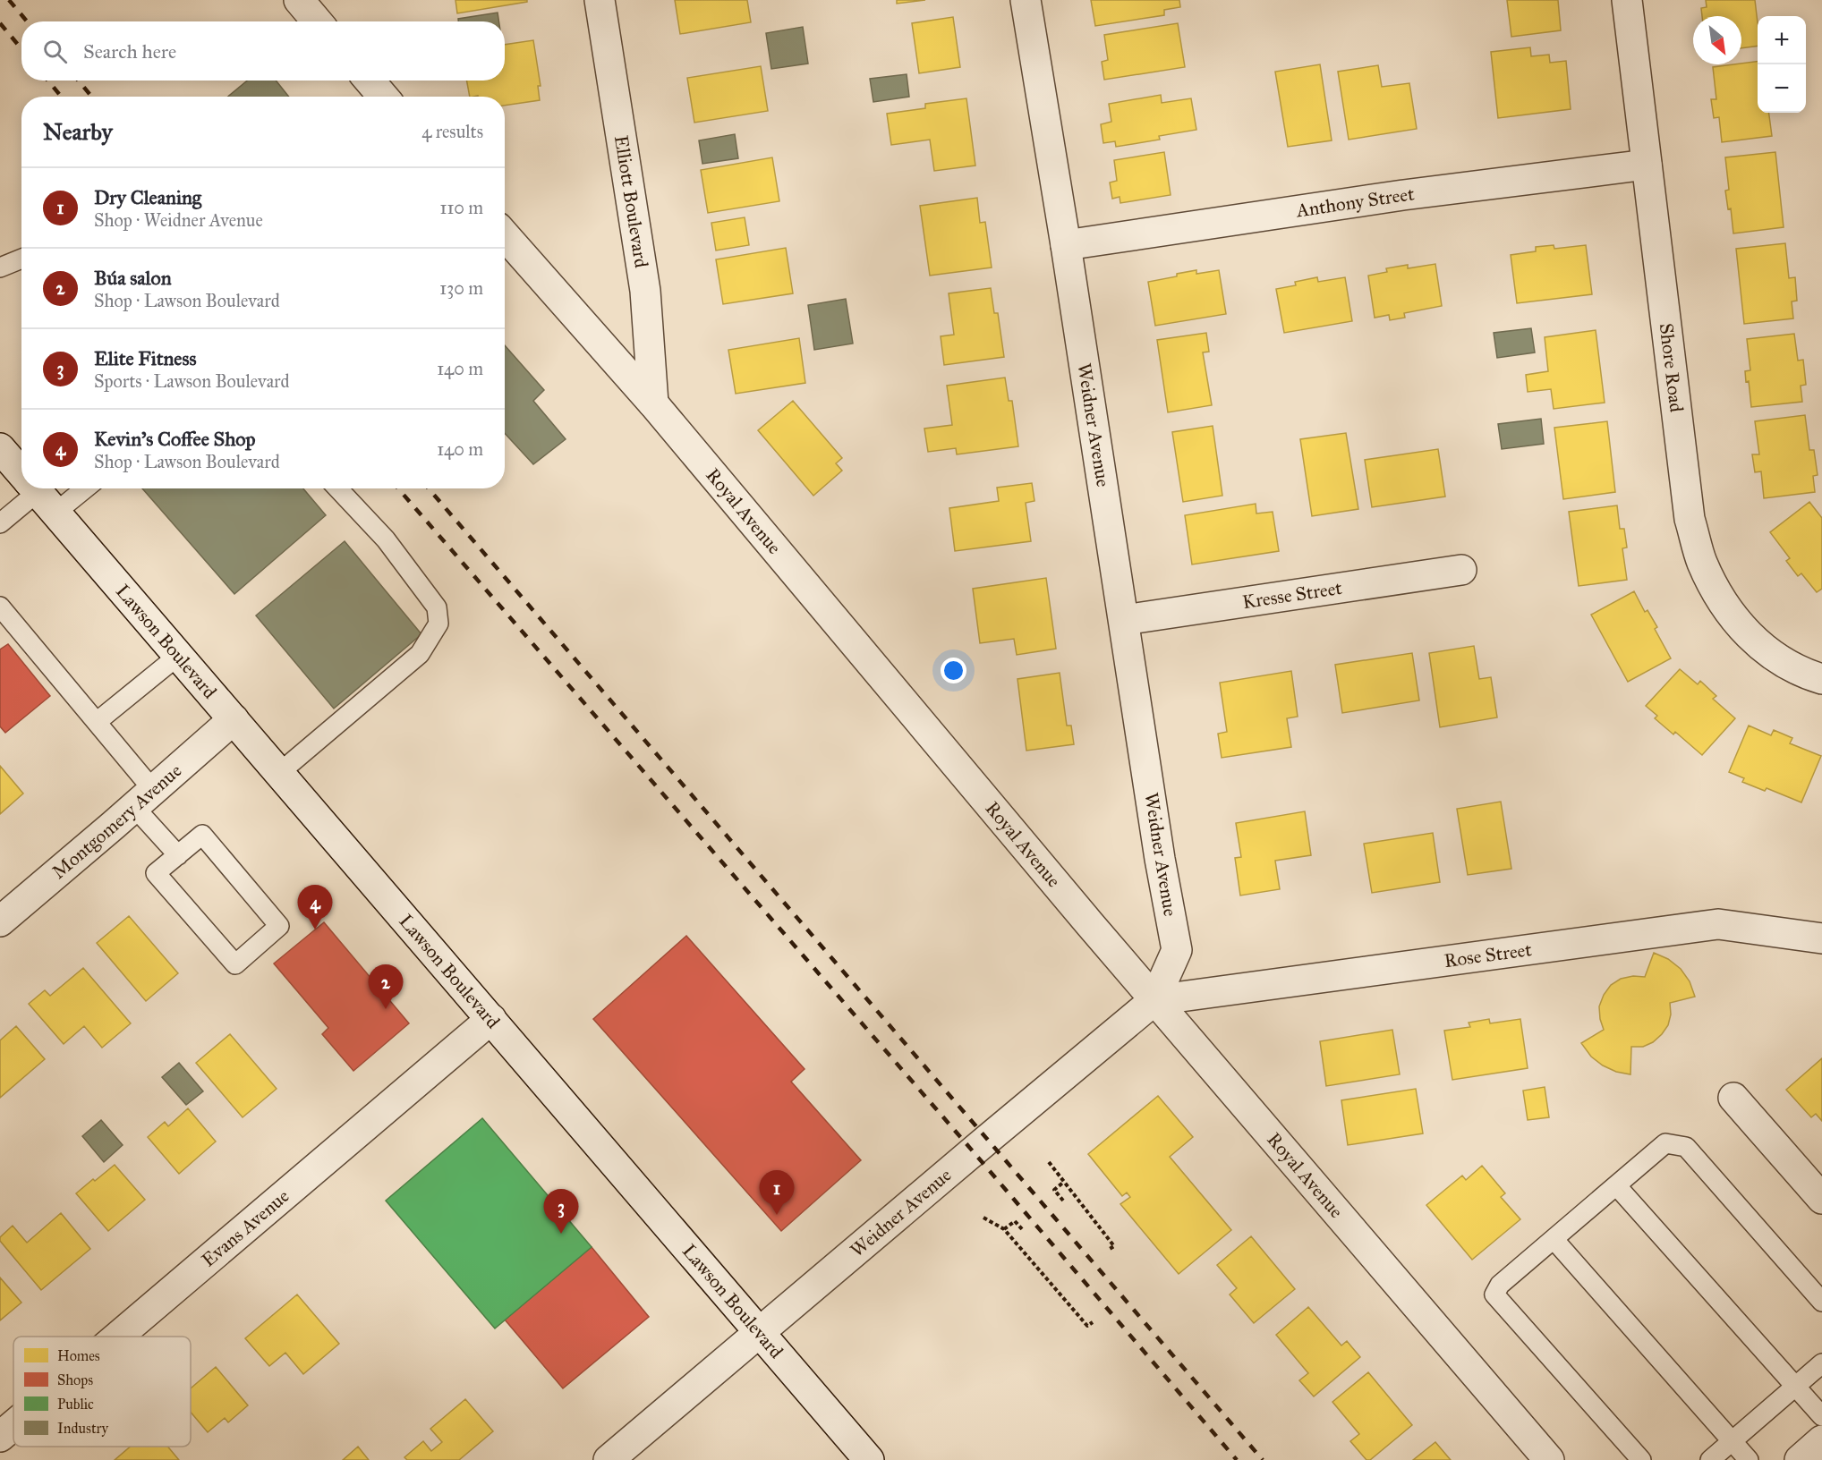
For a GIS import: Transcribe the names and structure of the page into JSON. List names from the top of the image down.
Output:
{
  "streets": {
    "street": [
      "Elliott Boulevard",
      "Anthony Street",
      "Shore Road",
      "Weidner Avenue",
      "Royal Avenue",
      "Kresse Street",
      "Lawson Boulevard",
      "Montgomery Avenue",
      "Rose Street",
      "Evans Avenue"
    ]
  },
  "crossings": [
    ["Elliott Boulevard", "Royal Avenue"],
    ["Anthony Street", "Shore Road"],
    ["Anthony Street", "Weidner Avenue"],
    ["Weidner Avenue", "Royal Avenue"],
    ["Weidner Avenue", "Kresse Street"],
    ["Weidner Avenue", "Lawson Boulevard"],
    ["Weidner Avenue", "Rose Street"],
    ["Royal Avenue", "Rose Street"],
    ["Lawson Boulevard", "Montgomery Avenue"],
    ["Lawson Boulevard", "Evans Avenue"]
  ],
  "legend": [
    "Homes",
    "Shops",
    "Public",
    "Industry"
  ],
  "north": "bottom right",
  "page": {
    "map_buttons": ["+", "−"],
    "search": "Search here",
    "heading": ["Nearby", "4 results"],
    "list": [
      {
        "mark": "1",
        "name": "Dry Cleaning",
        "note": "Shop · Weidner Avenue",
        "value": "110 m"
      },
      {
        "mark": "2",
        "name": "Búa salon",
        "note": "Shop · Lawson Boulevard",
        "value": "130 m"
      },
      {
        "mark": "3",
        "name": "Elite Fitness",
        "note": "Sports · Lawson Boulevard",
        "value": "140 m"
      },
      {
        "mark": "4",
        "name": "Kevin's Coffee Shop",
        "note": "Shop · Lawson Boulevard",
        "value": "140 m"
      }
    ],
    "pins": [
      "4",
      "2",
      "1",
      "3"
    ]
  }
}
